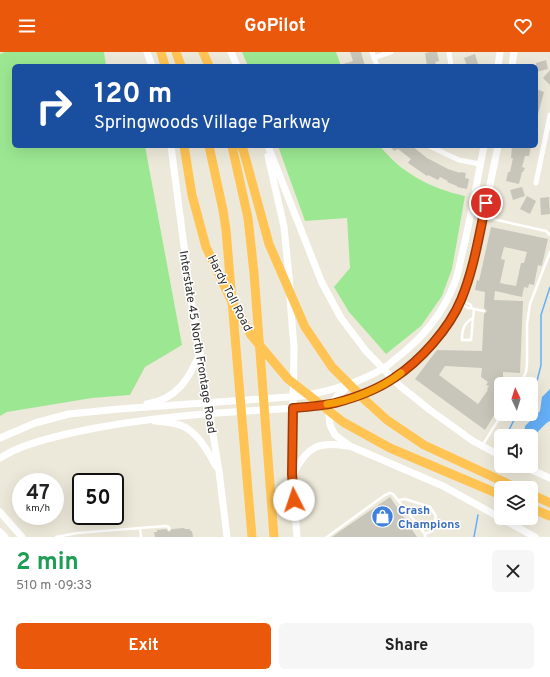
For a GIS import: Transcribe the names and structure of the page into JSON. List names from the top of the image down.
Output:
{
  "streets": {
    "highway": ["Hardy Toll Road"],
    "main road": ["Interstate 45 North Frontage Road"]
  },
  "places": {
    "shop": ["Crash Champions"]
  },
  "north": "top",
  "page": {
    "header": "GoPilot",
    "turn": ["120 m", "Springwoods Village Parkway"],
    "speed": "47 km/h",
    "limit": "50",
    "heading": ["2 min", "510 m · 09:33"],
    "buttons": ["Exit", "Share"]
  }
}
